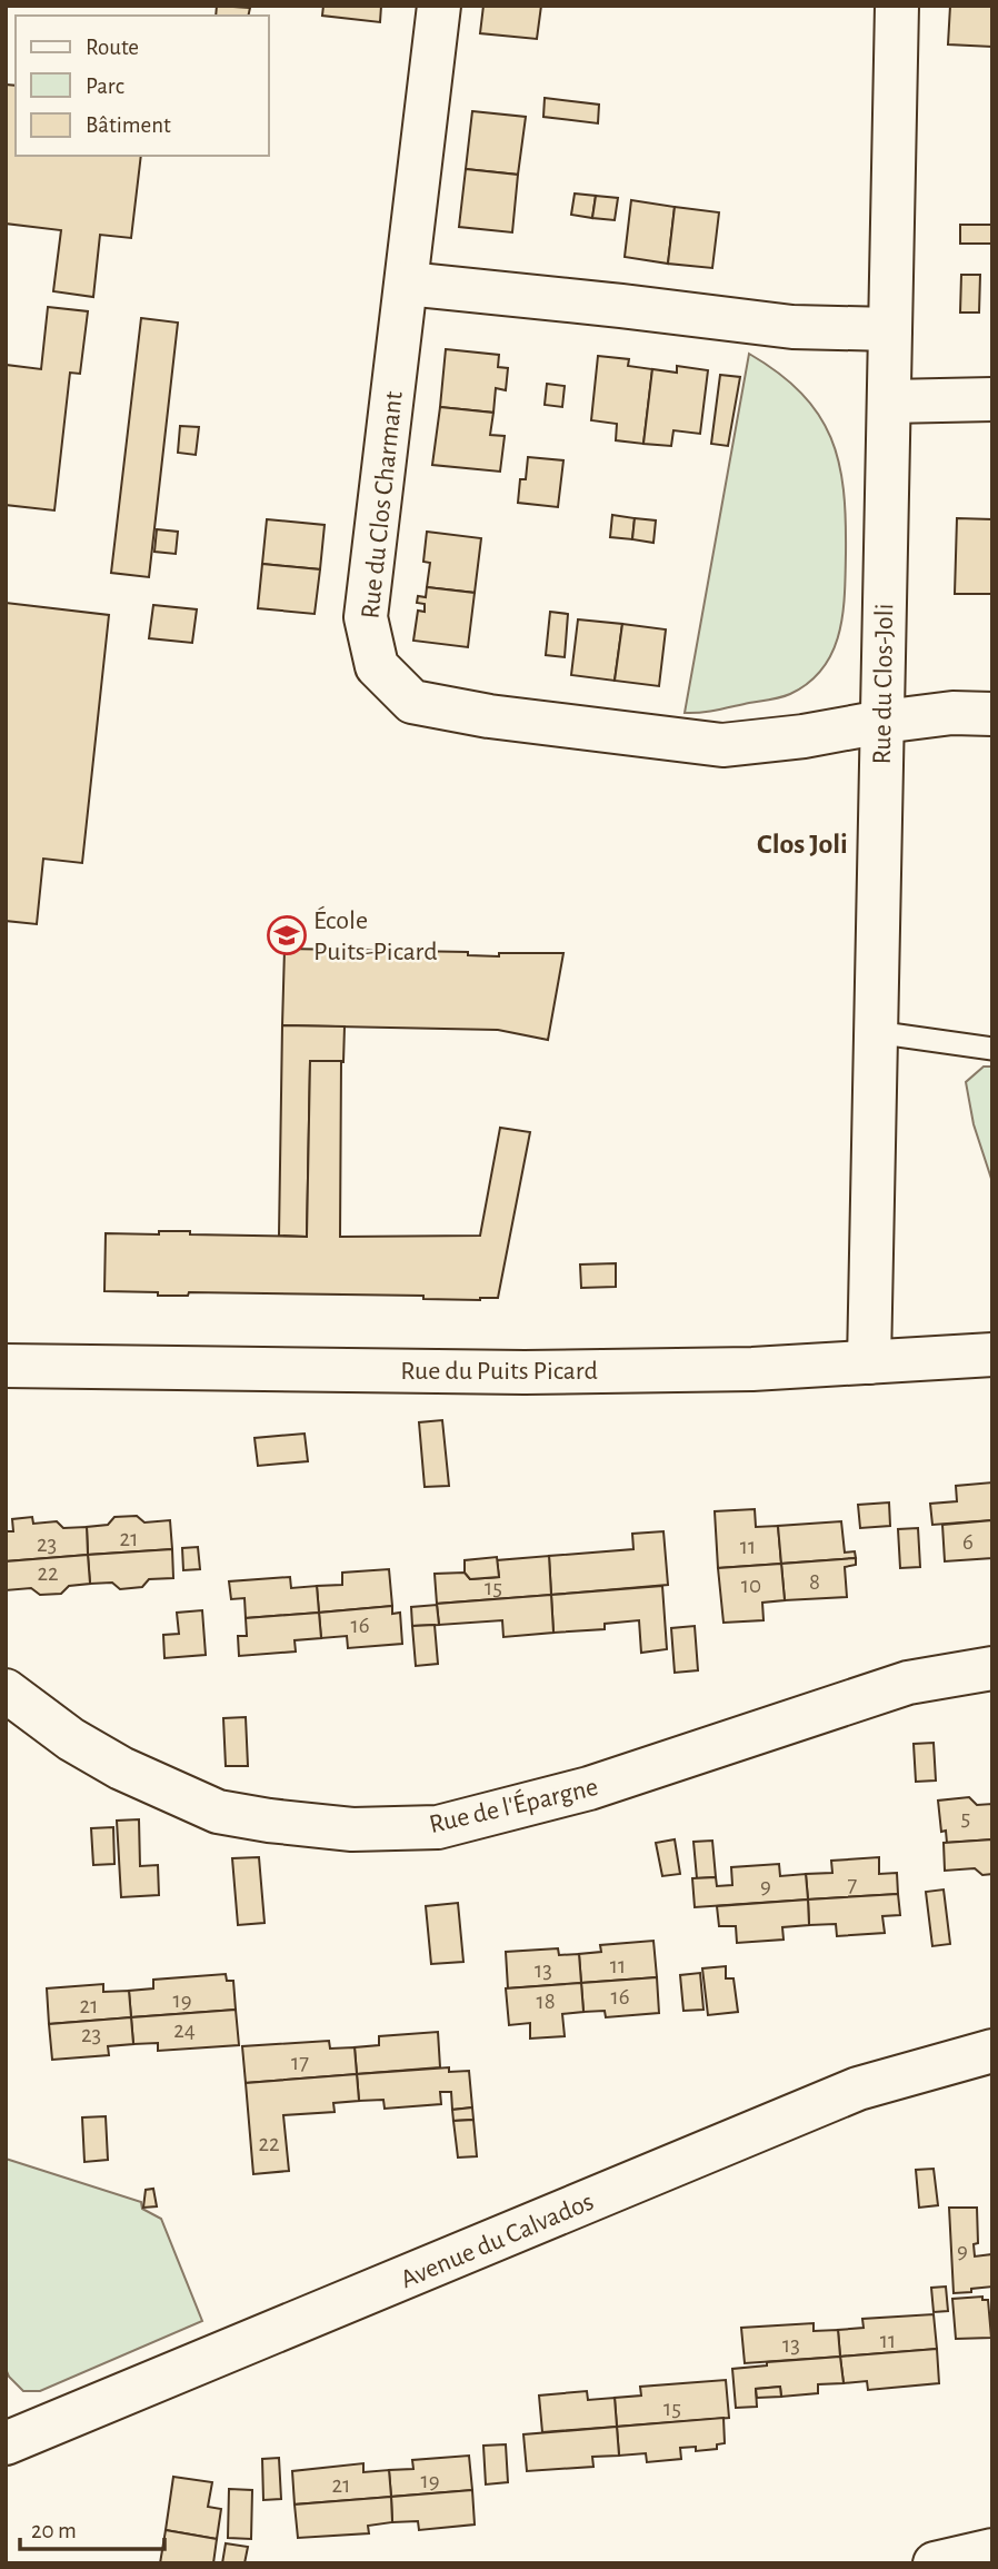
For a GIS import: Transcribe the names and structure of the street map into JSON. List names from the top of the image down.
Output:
{
  "streets": {
    "street": [
      "Rue du Clos Charmant",
      "Rue du Clos-Joli",
      "Rue du Puits Picard",
      "Rue de l'Épargne",
      "Avenue du Calvados"
    ]
  },
  "crossings": [
    ["Rue du Clos Charmant", "Rue du Clos-Joli"],
    ["Rue du Clos-Joli", "Rue du Puits Picard"]
  ],
  "districts": ["Clos Joli"],
  "places": {
    "school or university": ["École Puits-Picard"]
  },
  "house_numbers": [
    "21",
    "6",
    "23",
    "11",
    "22",
    "8",
    "10",
    "15",
    "16",
    "5",
    "7",
    "9",
    "11",
    "13",
    "16",
    "19",
    "18",
    "21",
    "24",
    "23",
    "17",
    "22",
    "9",
    "11",
    "13",
    "15",
    "19",
    "21"
  ],
  "legend": ["Route", "Parc", "Bâtiment"],
  "scale_bar": "20 m"
}
